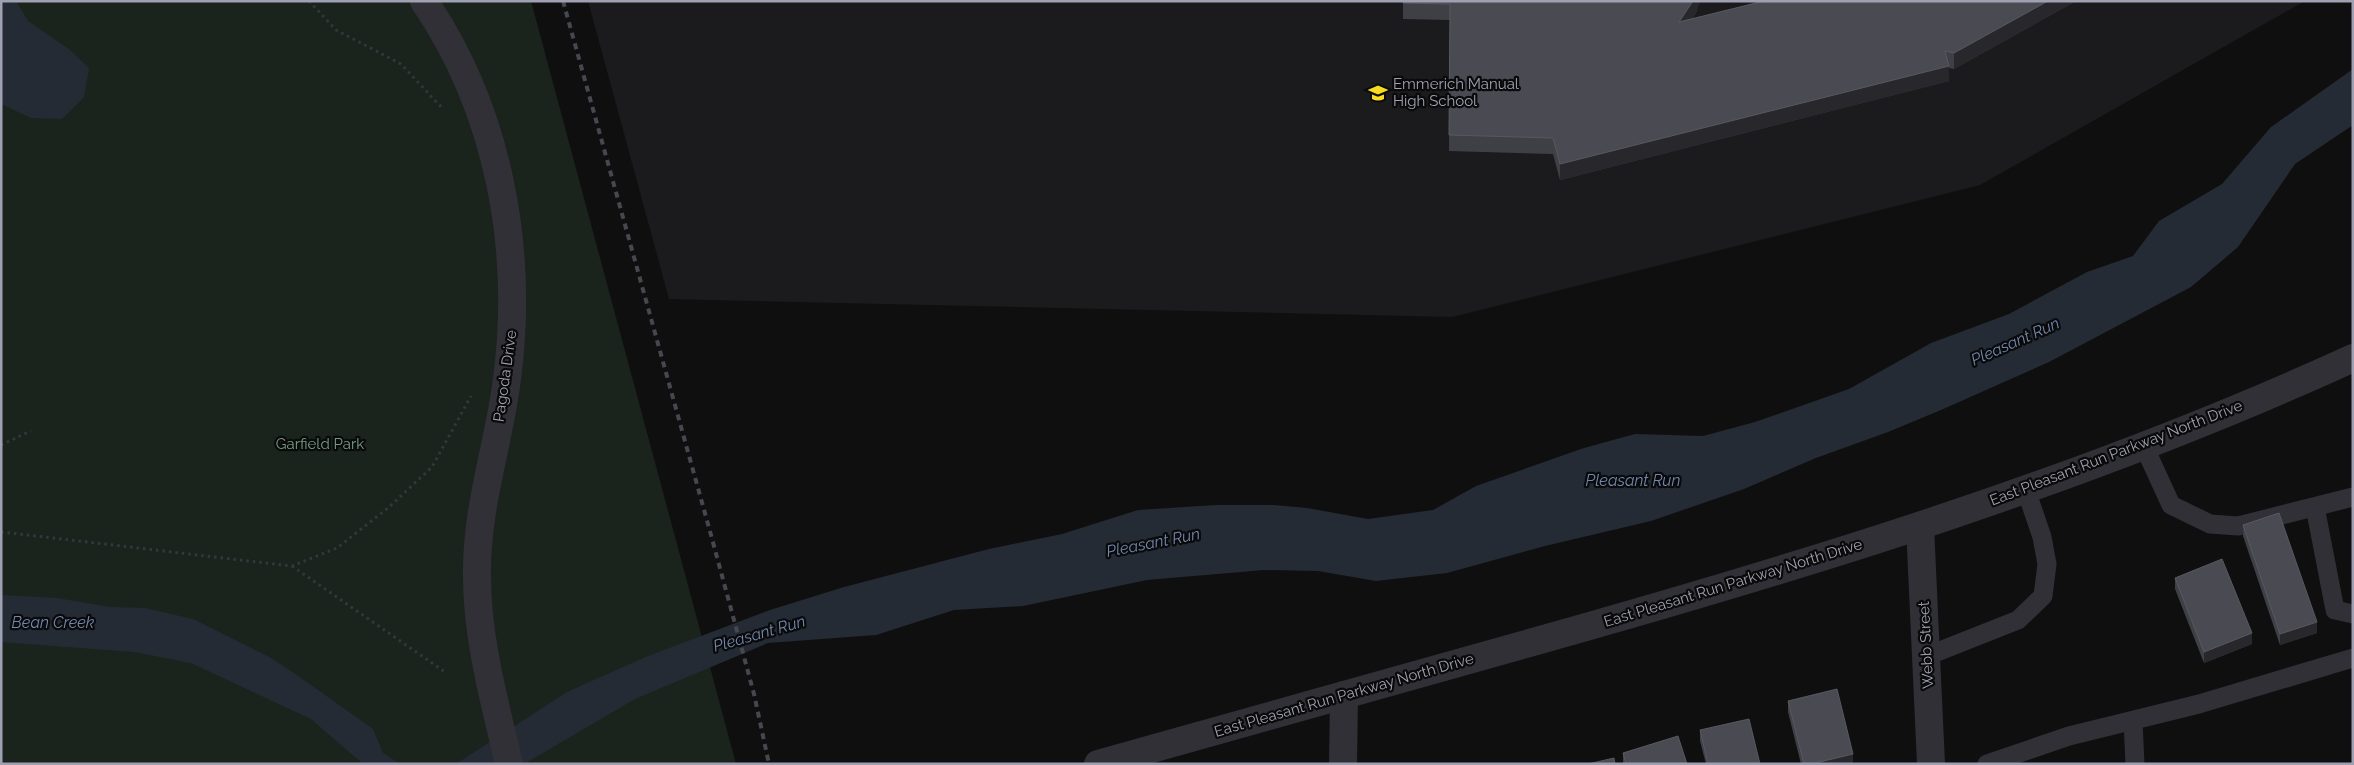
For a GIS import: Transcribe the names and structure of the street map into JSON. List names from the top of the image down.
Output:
{
  "streets": {
    "street": ["Pagoda Drive", "East Pleasant Run Parkway North Drive", "Webb Street"]
  },
  "crossings": [
    ["East Pleasant Run Parkway North Drive", "Webb Street"]
  ],
  "water": ["Pleasant Run", "Bean Creek"],
  "parks": ["Garfield Park"],
  "places": {
    "school or university": ["Emmerich Manual High School"]
  }
}
